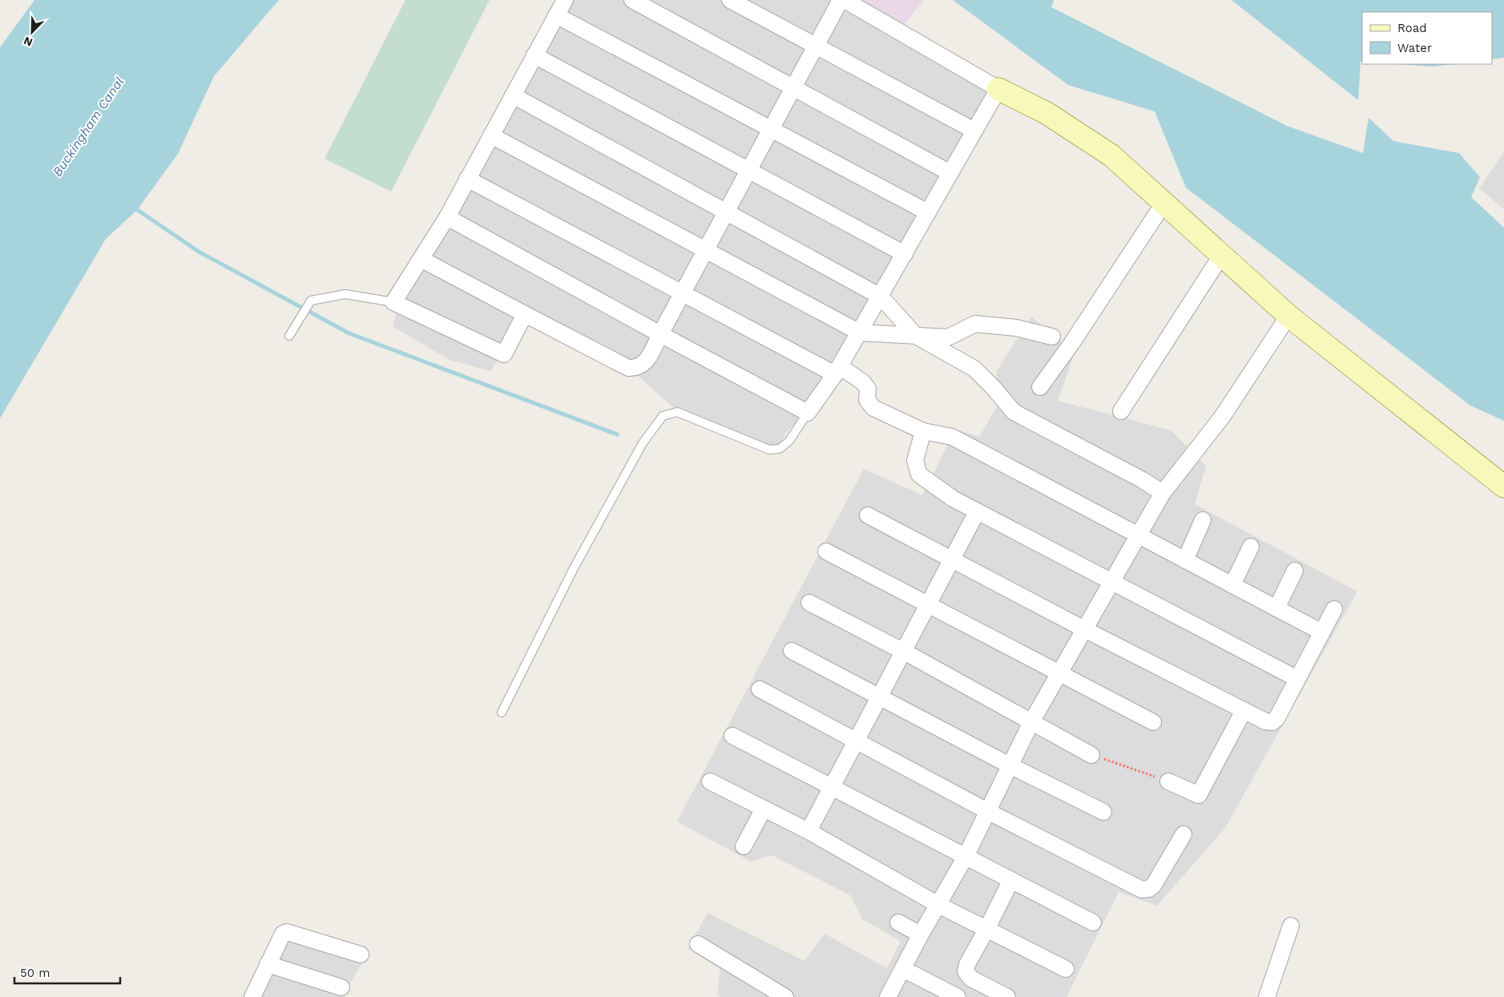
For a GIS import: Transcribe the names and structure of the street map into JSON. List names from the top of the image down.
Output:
{
  "water": ["Buckingham Canal"],
  "legend": ["Road", "Water"],
  "scale_bar": "50 m",
  "north": "bottom left"
}
